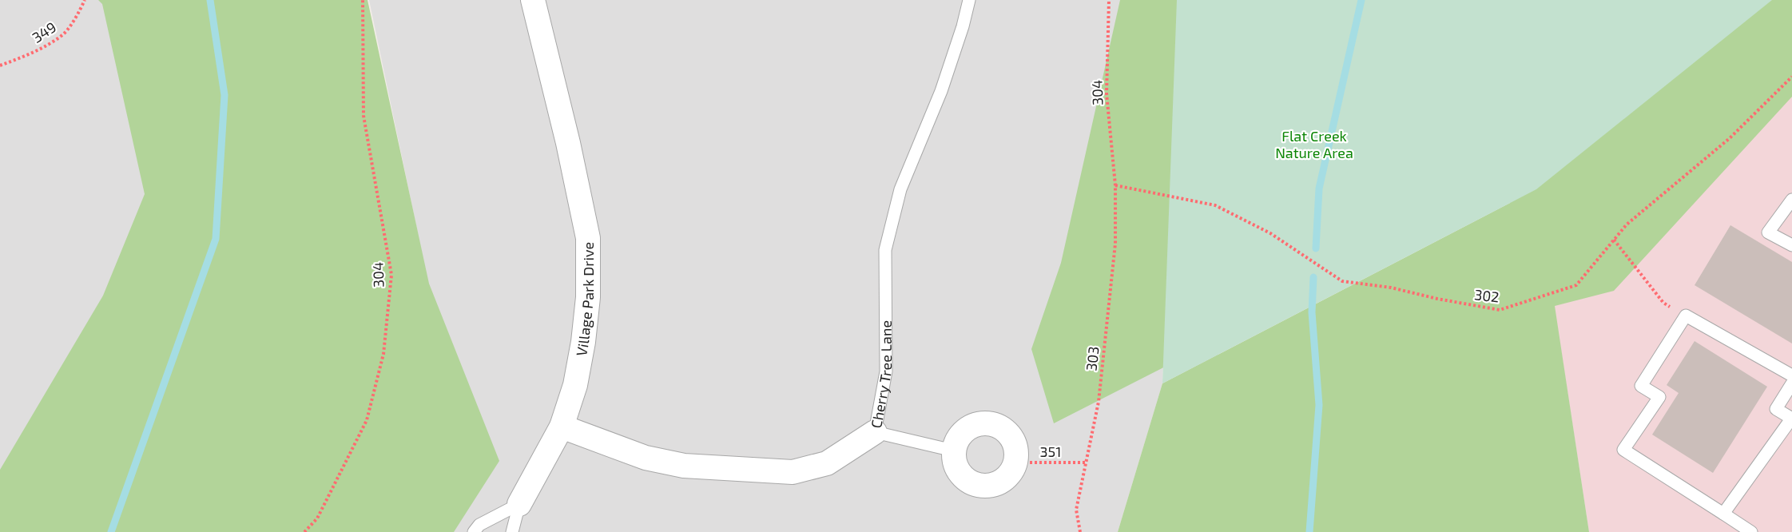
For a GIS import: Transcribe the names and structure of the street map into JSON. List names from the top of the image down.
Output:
{
  "streets": {
    "street": ["Village Park Drive", "Cherry Tree Lane"],
    "path": [
      "349",
      "304",
      "302",
      "303",
      "351"
    ]
  },
  "crossings": [
    ["304", "302"],
    ["304", "303"],
    ["302", "303"],
    ["Village Park Drive", "Cherry Tree Lane"],
    ["303", "351"]
  ],
  "parks": ["Flat Creek Nature Area"]
}
